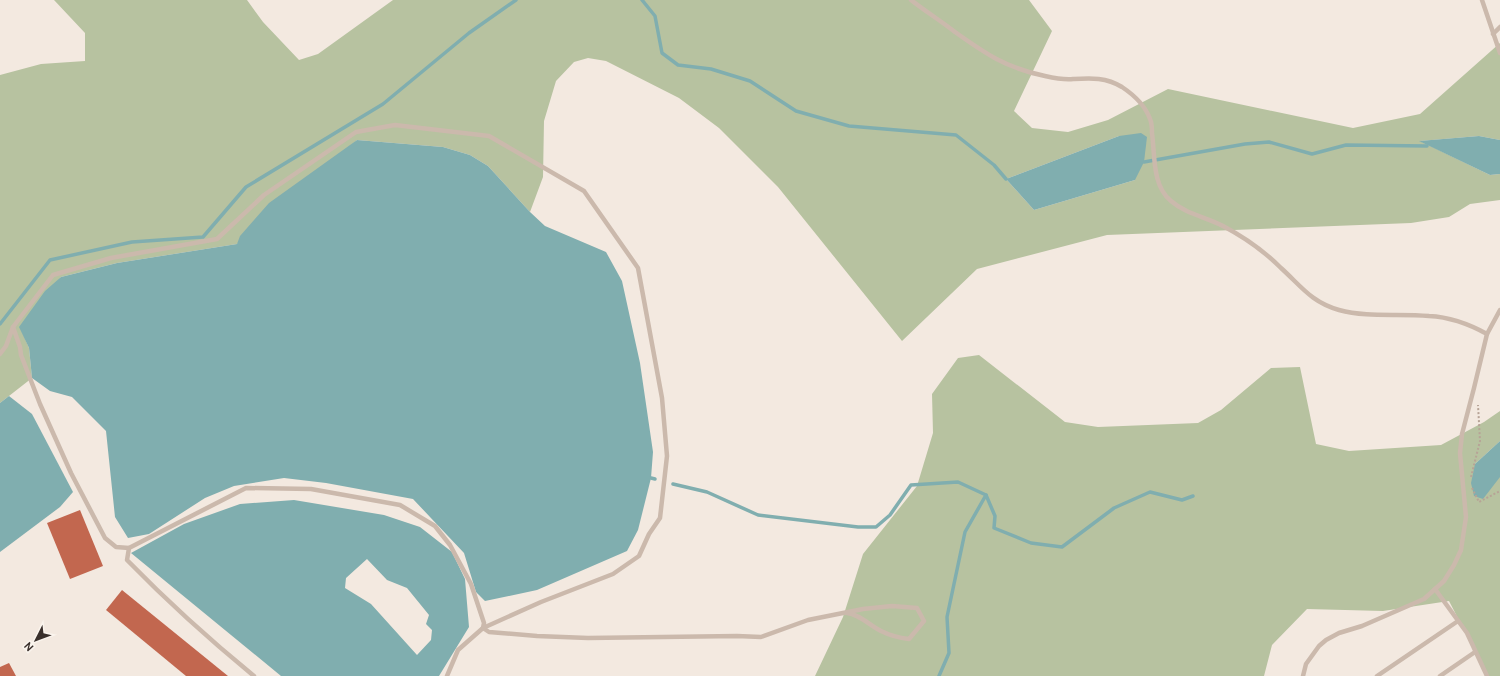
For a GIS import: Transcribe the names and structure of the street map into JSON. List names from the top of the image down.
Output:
{
  "north": "bottom left"
}
